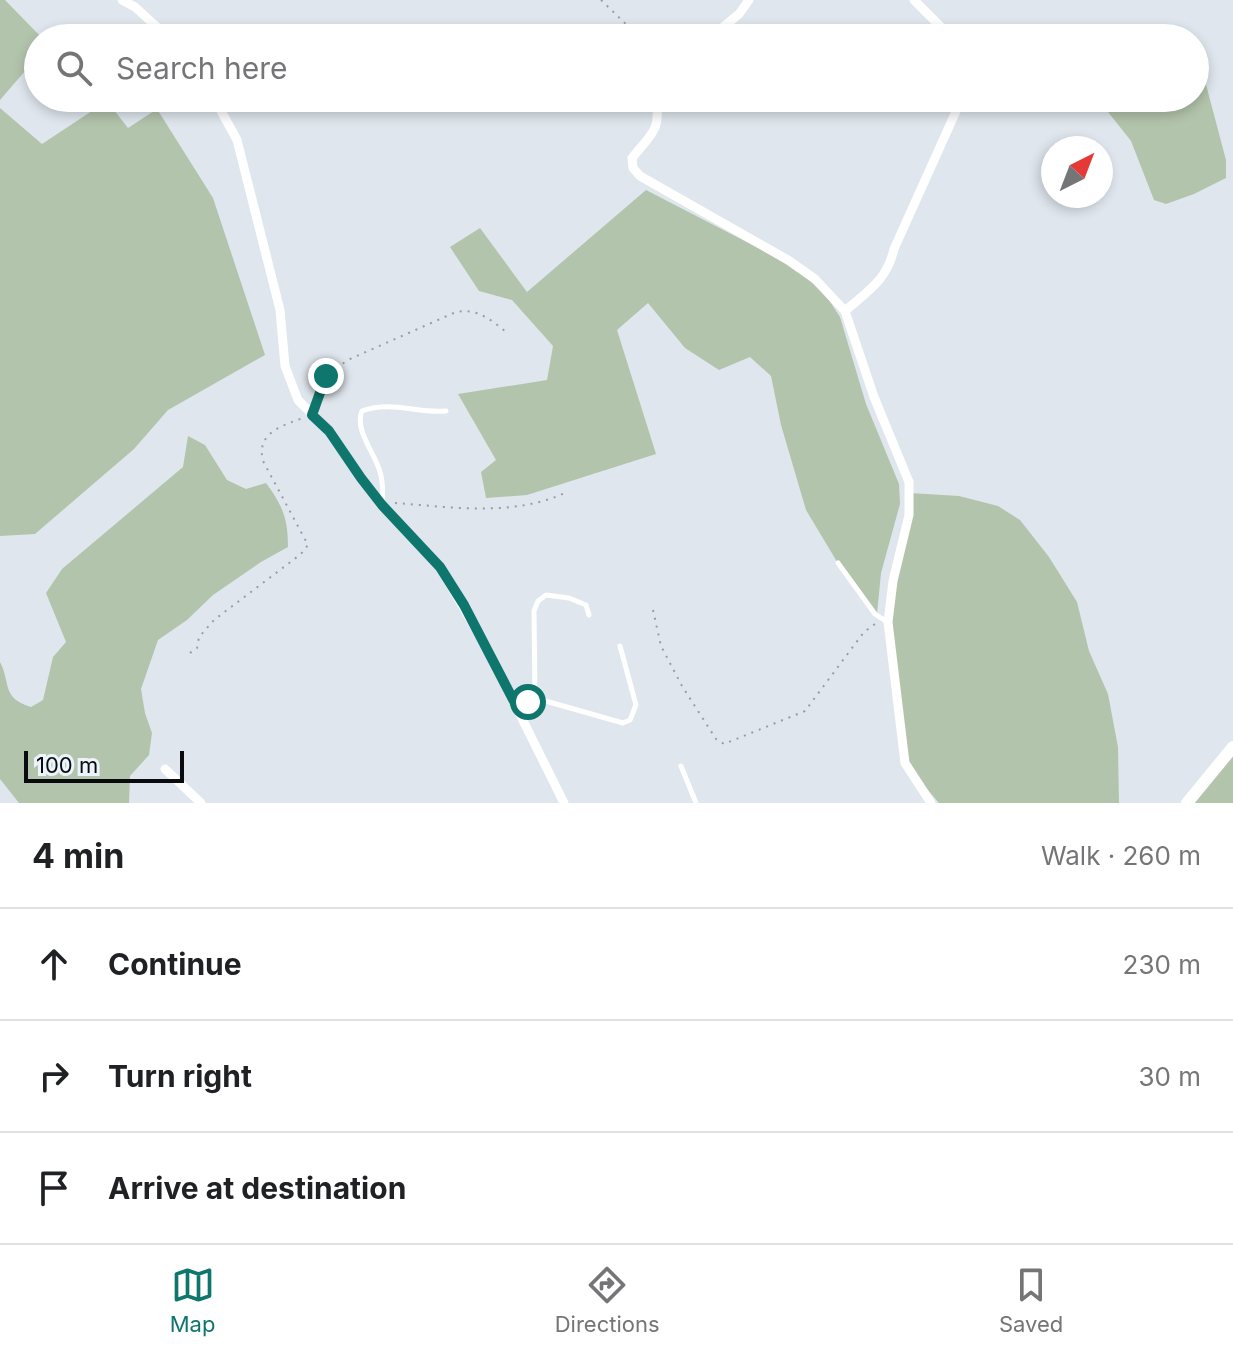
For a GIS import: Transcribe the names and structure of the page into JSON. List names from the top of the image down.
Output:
{
  "scale_bar": "100 m",
  "north": "top right",
  "page": {
    "search": "Search here",
    "scale": "100 m",
    "heading": ["4 min", "Walk · 260 m"],
    "list": [
      ["Continue", "230 m"],
      ["Turn right", "30 m"],
      "Arrive at destination"
    ],
    "nav": ["Map", "Directions", "Saved"]
  }
}
